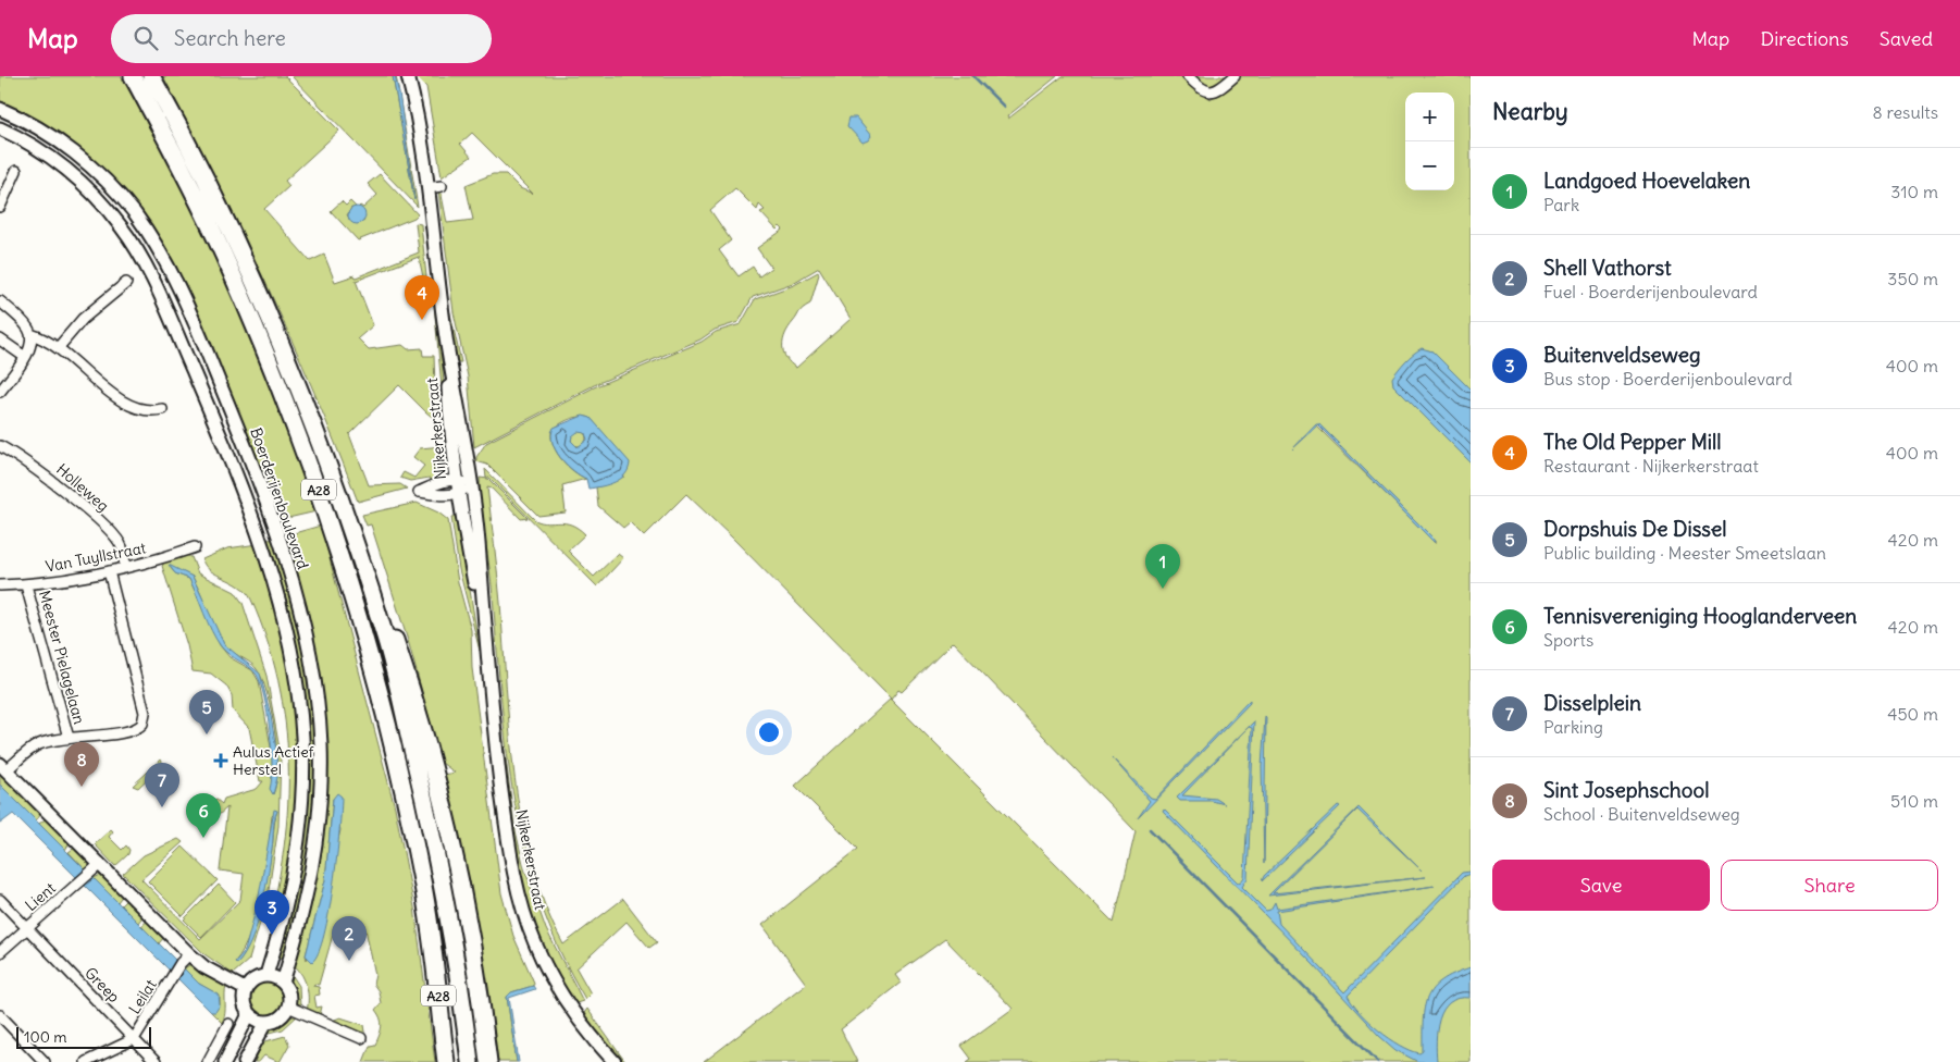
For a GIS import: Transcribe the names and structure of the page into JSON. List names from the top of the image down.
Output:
{
  "streets": {
    "highway": ["A28"],
    "main road": ["Nijkerkerstraat", "Boerderijenboulevard"],
    "street": [
      "Holleweg",
      "Van Tuyllstraat",
      "Meester Pielagelaan",
      "Lient",
      "Greep",
      "Leilat"
    ]
  },
  "crossings": [
    ["Holleweg", "Van Tuyllstraat"],
    ["Van Tuyllstraat", "Meester Pielagelaan"],
    ["Lient", "Greep"],
    ["Greep", "Leilat"]
  ],
  "places": {
    "health": ["Aulus Actief Herstel"]
  },
  "scale_bar": "100 m",
  "page": {
    "header": "Map",
    "search": "Search here",
    "nav": ["Map", "Directions", "Saved"],
    "heading": ["Nearby", "8 results"],
    "map_buttons": ["+", "−"],
    "list": [
      {
        "mark": "1",
        "name": "Landgoed Hoevelaken",
        "note": "Park",
        "value": "310 m"
      },
      {
        "mark": "2",
        "name": "Shell Vathorst",
        "note": "Fuel · Boerderijenboulevard",
        "value": "350 m"
      },
      {
        "mark": "3",
        "name": "Buitenveldseweg",
        "note": "Bus stop · Boerderijenboulevard",
        "value": "400 m"
      },
      {
        "mark": "4",
        "name": "The Old Pepper Mill",
        "note": "Restaurant · Nijkerkerstraat",
        "value": "400 m"
      },
      {
        "mark": "5",
        "name": "Dorpshuis De Dissel",
        "note": "Public building · Meester Smeetslaan",
        "value": "420 m"
      },
      {
        "mark": "6",
        "name": "Tennisvereniging Hooglanderveen",
        "note": "Sports",
        "value": "420 m"
      },
      {
        "mark": "7",
        "name": "Disselplein",
        "note": "Parking",
        "value": "450 m"
      },
      {
        "mark": "8",
        "name": "Sint Josephschool",
        "note": "School · Buitenveldseweg",
        "value": "510 m"
      }
    ],
    "pins": [
      "4",
      "1",
      "5",
      "8",
      "7",
      "6",
      "3",
      "2"
    ],
    "buttons": ["Save", "Share"],
    "scale": "100 m"
  }
}
